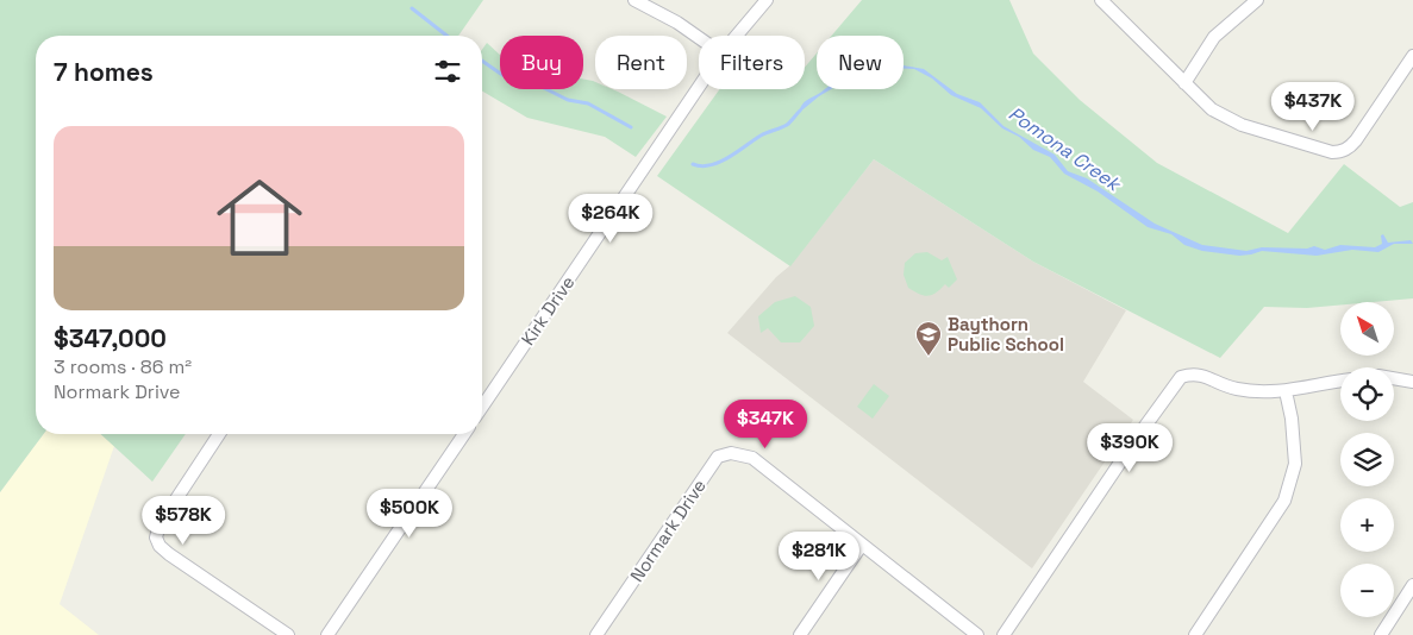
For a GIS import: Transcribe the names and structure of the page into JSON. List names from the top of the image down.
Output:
{
  "streets": {
    "street": ["Kirk Drive", "Normark Drive"]
  },
  "water": ["Pomona Creek"],
  "places": {
    "school or university": ["Baythorn Public School"]
  },
  "north": "top left",
  "page": {
    "chip": [
      "Buy",
      "Rent",
      "Filters",
      "New"
    ],
    "heading": "7 homes",
    "price": [
      "$437K",
      "$264K",
      "$347K",
      "$390K",
      "$500K",
      "$578K",
      "$281K"
    ],
    "list": [
      {
        "name": "$347,000",
        "note": "3 rooms · 86 m² · Normark Drive"
      }
    ],
    "map_buttons": ["+", "−"]
  }
}
